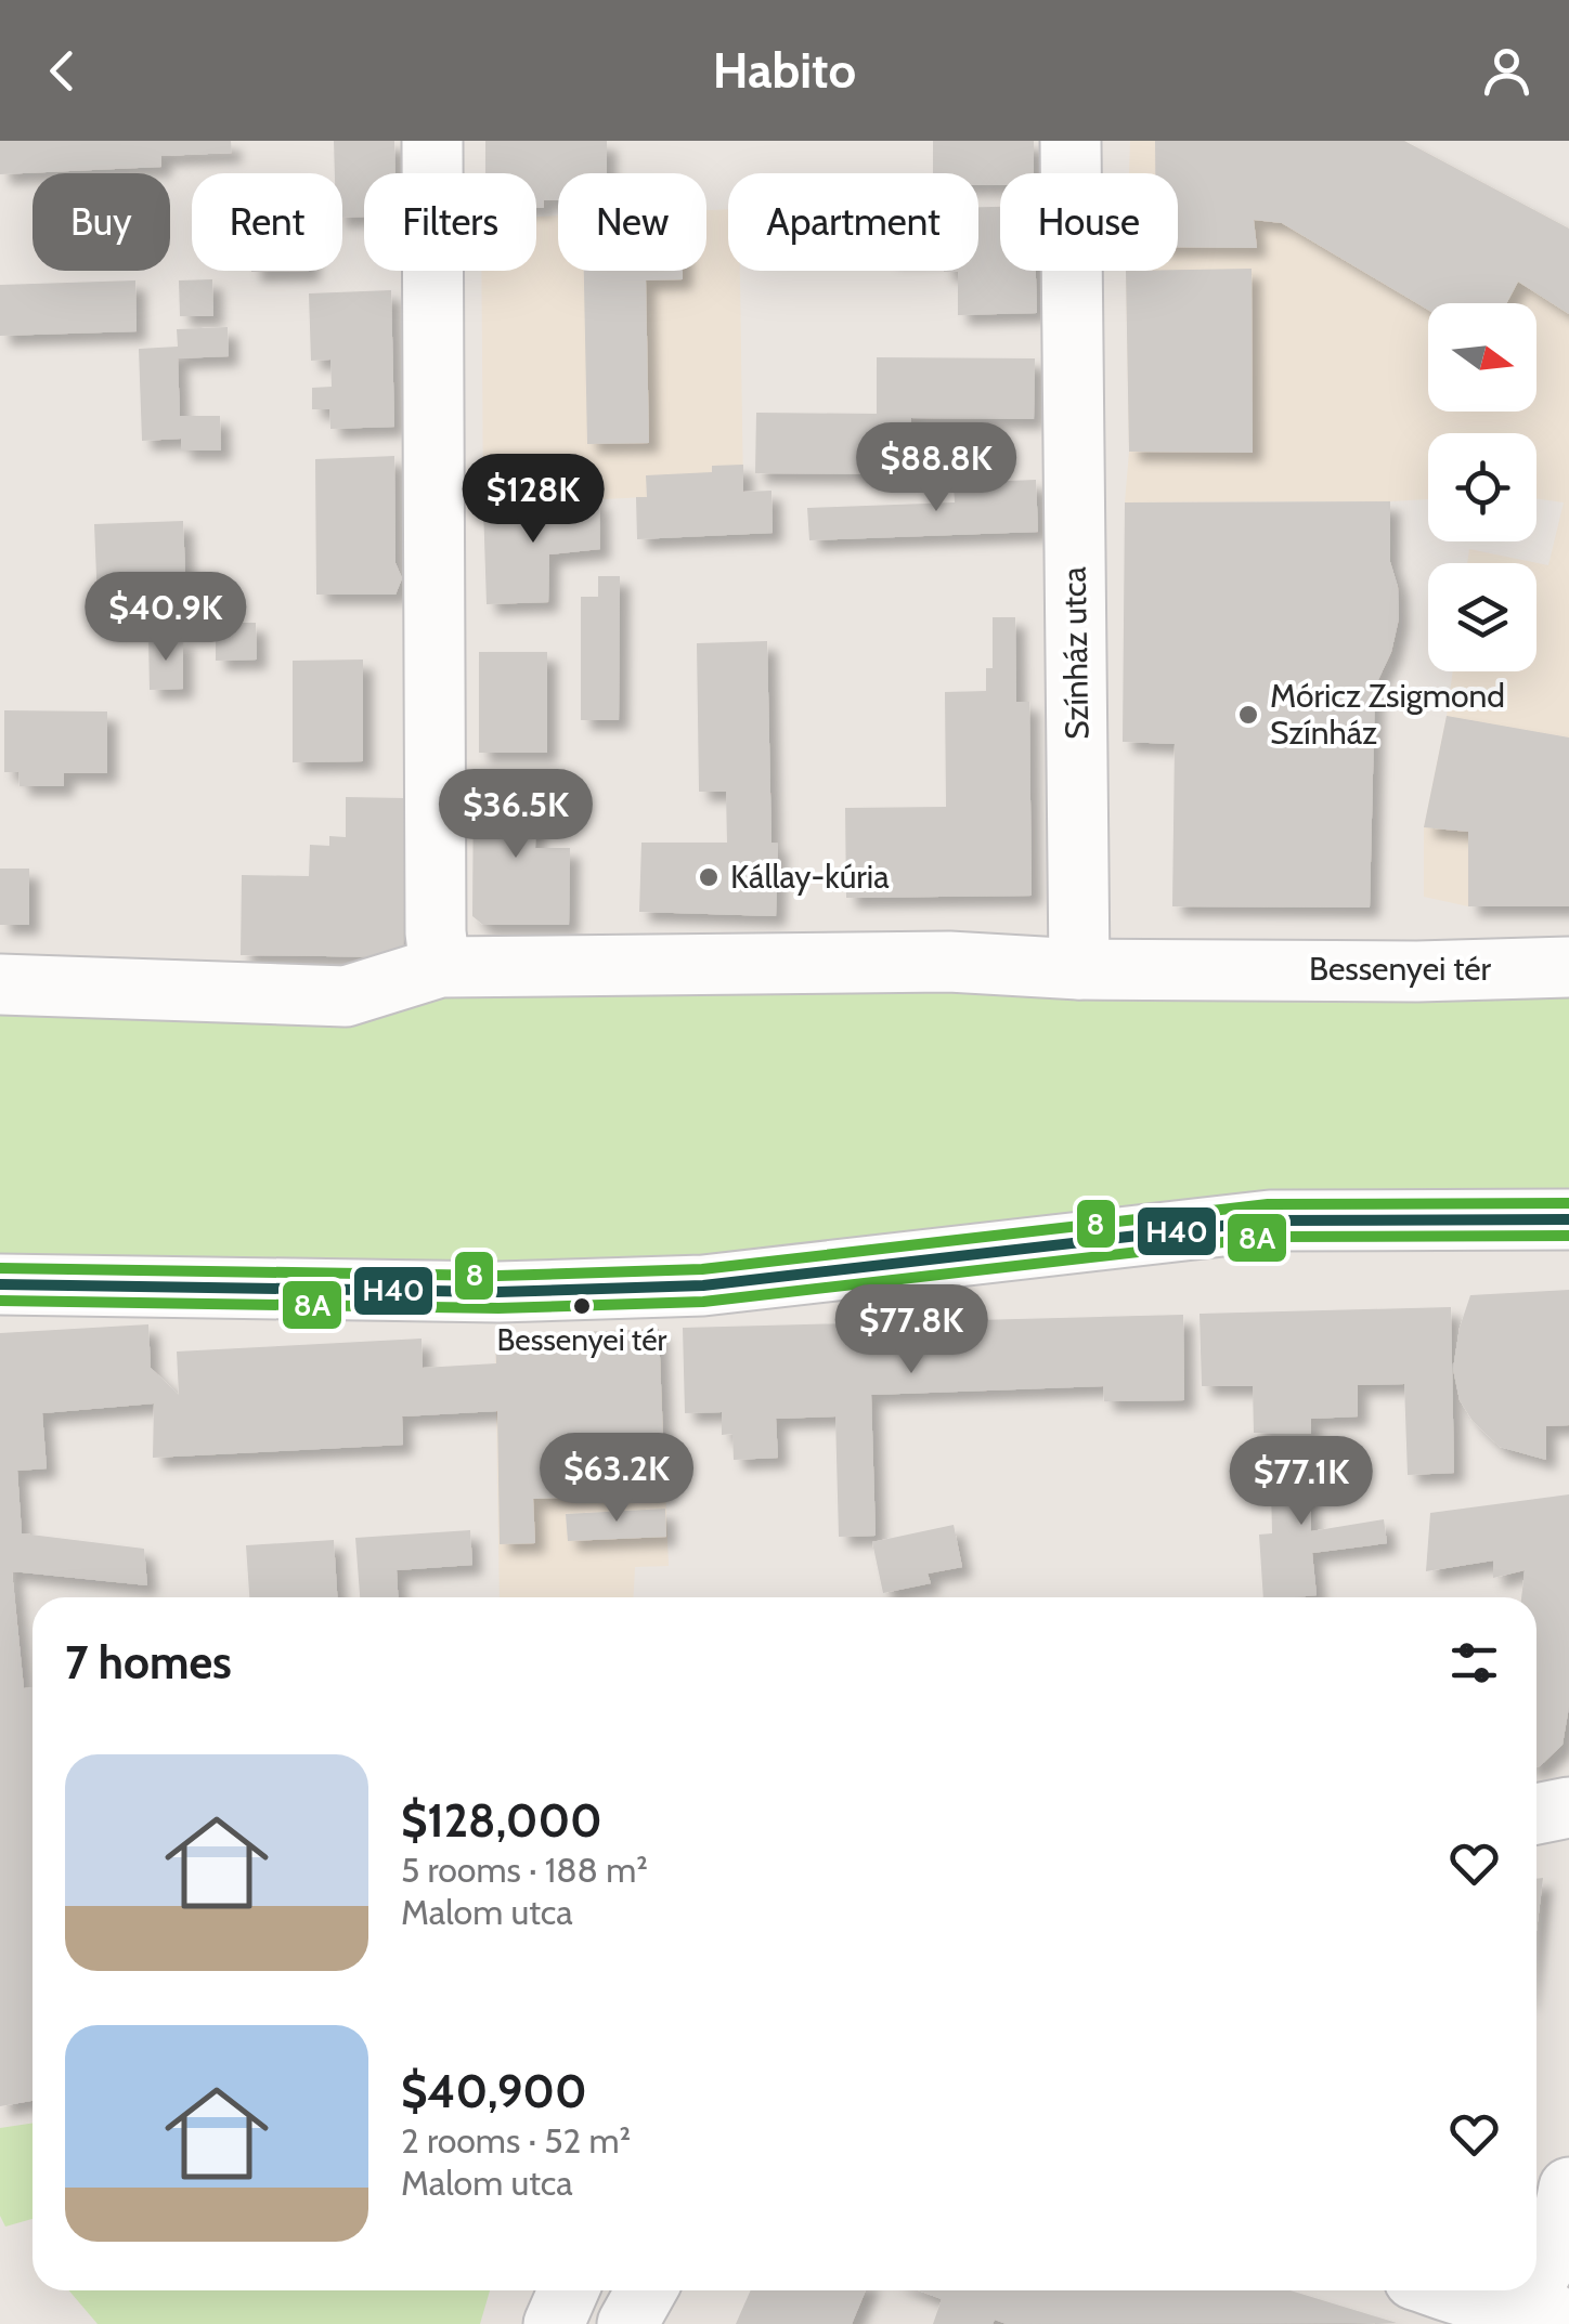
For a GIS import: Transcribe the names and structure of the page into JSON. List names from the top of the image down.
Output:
{
  "streets": {
    "street": ["Színház utca", "Bessenyei tér"]
  },
  "crossings": [
    ["Színház utca", "Bessenyei tér"]
  ],
  "places": ["Móricz Zsigmond Színház", "Kállay-kúria", "Bessenyei tér"],
  "lines": ["transit line 8", "transit line H40", "transit line 8A"],
  "north": "right",
  "page": {
    "header": "Habito",
    "chip": [
      "Buy",
      "Rent",
      "Filters",
      "New",
      "Apartment",
      "House"
    ],
    "price": [
      "$88.8K",
      "$128K",
      "$40.9K",
      "$36.5K",
      "$77.8K",
      "$63.2K",
      "$77.1K"
    ],
    "heading": "7 homes",
    "list": [
      {
        "name": "$128,000",
        "note": "5 rooms · 188 m² · Malom utca"
      },
      {
        "name": "$40,900",
        "note": "2 rooms · 52 m² · Malom utca"
      }
    ]
  }
}
